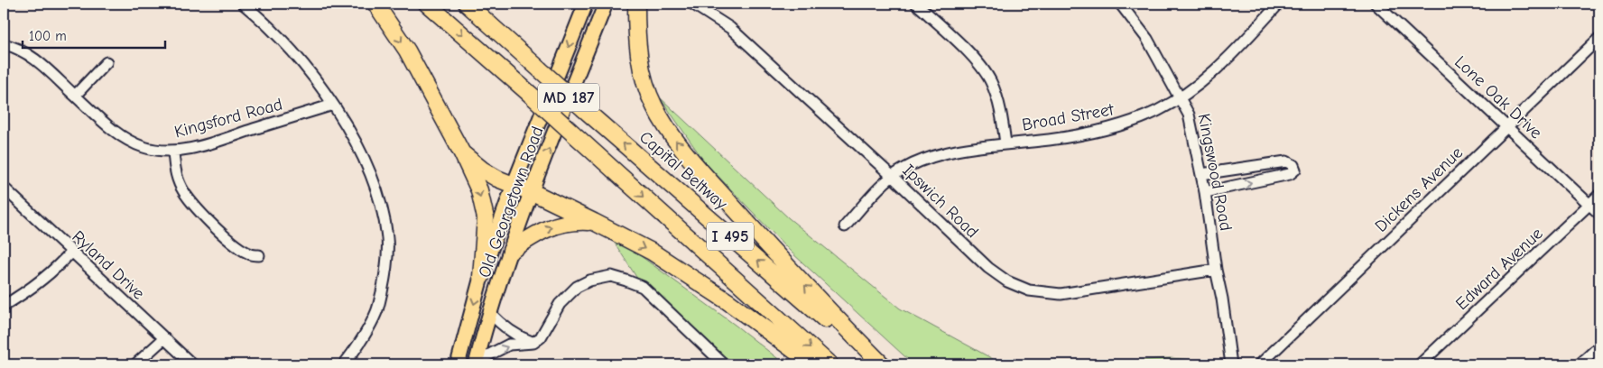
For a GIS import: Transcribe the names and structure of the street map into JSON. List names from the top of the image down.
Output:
{
  "streets": {
    "highway": ["Capital Beltway", "I 495"],
    "main road": ["MD 187", "Old Georgetown Road"],
    "street": [
      "Lone Oak Drive",
      "Broad Street",
      "Kingsford Road",
      "Kingswood Road",
      "Dickens Avenue",
      "Ipswich Road",
      "Ryland Drive",
      "Edward Avenue"
    ]
  },
  "crossings": [
    ["Lone Oak Drive", "Dickens Avenue"],
    ["Lone Oak Drive", "Edward Avenue"],
    ["Broad Street", "Kingswood Road"],
    ["Broad Street", "Ipswich Road"],
    ["Kingswood Road", "Ipswich Road"]
  ],
  "scale_bar": "100 m"
}
